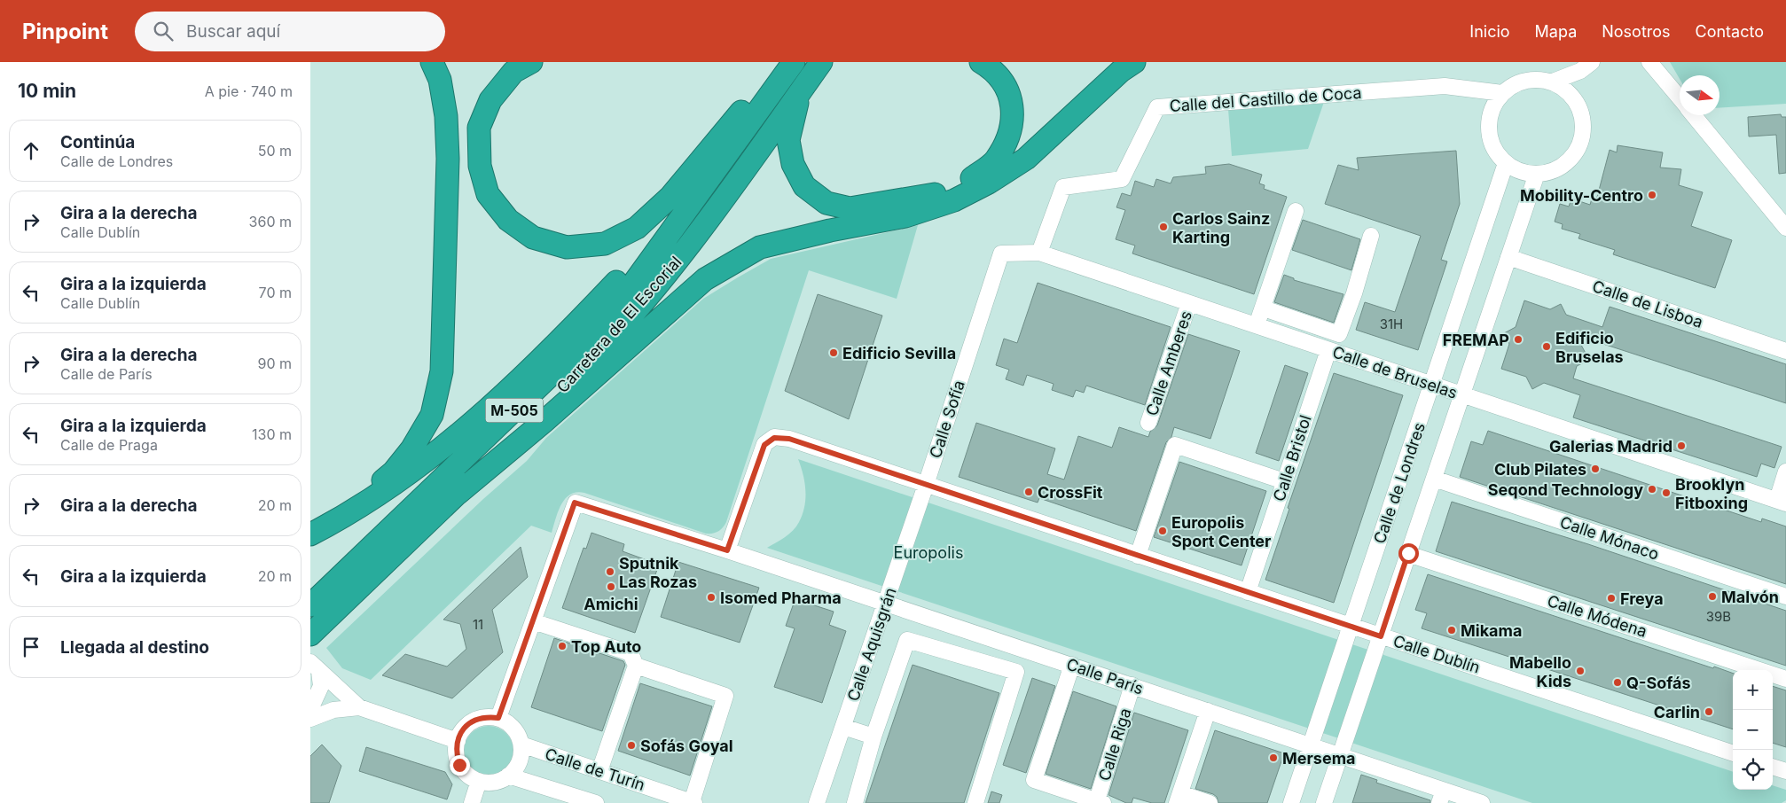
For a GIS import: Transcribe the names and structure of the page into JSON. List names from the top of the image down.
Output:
{
  "streets": {
    "highway": ["Carretera de El Escorial", "M-505"],
    "street": [
      "Calle del Castillo de Coca",
      "Calle de Lisboa",
      "Calle Amberes",
      "Calle de Bruselas",
      "Calle Sofía",
      "Calle Bristol",
      "Calle de Londres",
      "Calle Mónaco",
      "Calle Módena",
      "Calle Aquisgrán",
      "Calle Dublín",
      "Calle París",
      "Calle Riga",
      "Calle de Turín"
    ]
  },
  "crossings": [
    ["Calle del Castillo de Coca", "Calle de Bruselas"],
    ["Calle del Castillo de Coca", "Calle de Londres"],
    ["Calle de Lisboa", "Calle de Londres"],
    ["Carretera de El Escorial", "M-505"],
    ["Calle Amberes", "Calle de Bruselas"],
    ["Calle de Bruselas", "Calle Sofía"],
    ["Calle de Bruselas", "Calle Bristol"],
    ["Calle de Bruselas", "Calle de Londres"],
    ["Calle Sofía", "Calle Aquisgrán"],
    ["Calle Sofía", "Calle Dublín"],
    ["Calle Bristol", "Calle Dublín"],
    ["Calle de Londres", "Calle Mónaco"],
    ["Calle de Londres", "Calle Módena"],
    ["Calle de Londres", "Calle Dublín"],
    ["Calle de Londres", "Calle París"],
    ["Calle Aquisgrán", "Calle Dublín"],
    ["Calle Aquisgrán", "Calle París"],
    ["Calle Dublín", "Calle París"],
    ["Calle París", "Calle Riga"]
  ],
  "parks": ["Europolis"],
  "places": [
    "Mobility-Centro",
    "Carlos Sainz Karting",
    "FREMAP",
    "Edificio Bruselas",
    "Edificio Sevilla",
    "Galerias Madrid",
    "Club Pilates",
    "Seqond Technology",
    "CrossFit",
    "Brooklyn Fitboxing",
    "Europolis Sport Center",
    "Sputnik Las Rozas",
    "Amichi",
    "Malvón",
    "Isomed Pharma",
    "Freya",
    "Mikama",
    "Top Auto",
    "Mabello Kids",
    "Q-Sofás",
    "Carlin",
    "Sofás Goyal",
    "Mersema"
  ],
  "house_numbers": ["31H", "39B", "11"],
  "north": "right",
  "page": {
    "header": "Pinpoint",
    "search": "Buscar aquí",
    "nav": [
      "Inicio",
      "Mapa",
      "Nosotros",
      "Contacto"
    ],
    "heading": ["10 min", "A pie · 740 m"],
    "list": [
      ["Continúa", "Calle de Londres", "50 m"],
      ["Gira a la derecha", "Calle Dublín", "360 m"],
      ["Gira a la izquierda", "Calle Dublín", "70 m"],
      ["Gira a la derecha", "Calle de París", "90 m"],
      ["Gira a la izquierda", "Calle de Praga", "130 m"],
      ["Gira a la derecha", "20 m"],
      ["Gira a la izquierda", "20 m"],
      "Llegada al destino"
    ],
    "map_buttons": ["+", "−"]
  }
}
